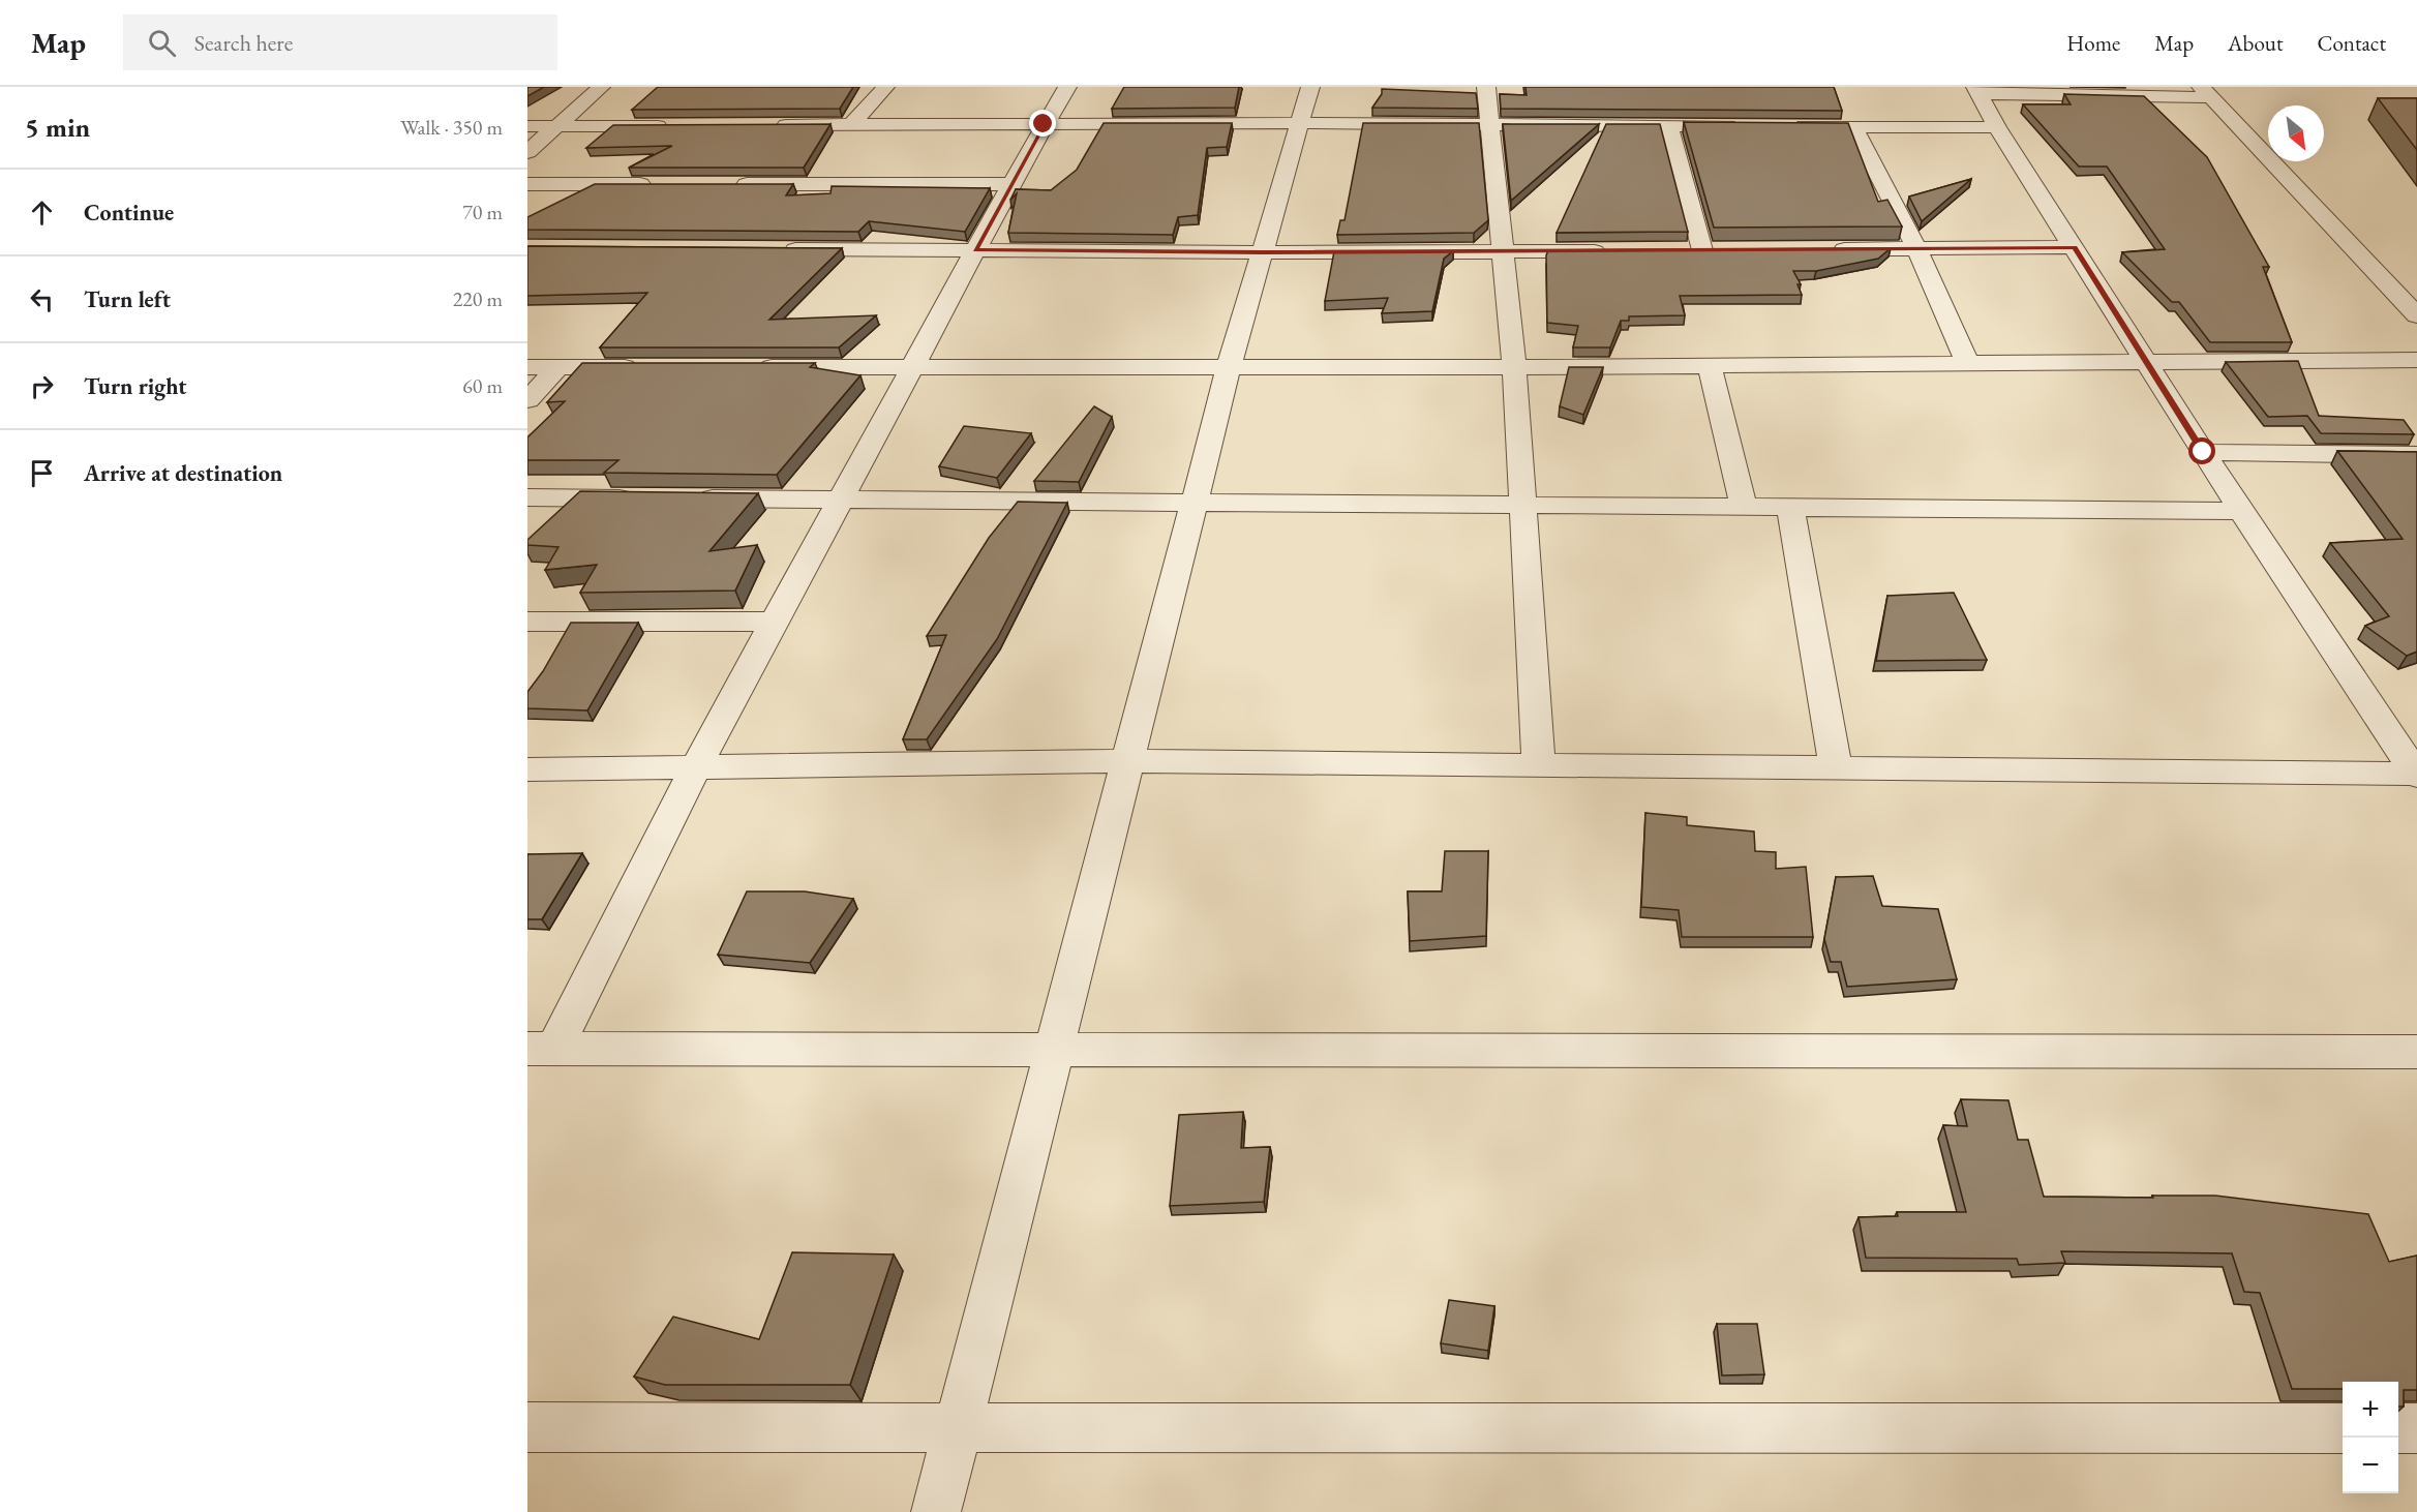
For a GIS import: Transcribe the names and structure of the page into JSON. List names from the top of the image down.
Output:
{
  "north": "bottom right",
  "page": {
    "header": "Map",
    "search": "Search here",
    "nav": [
      "Home",
      "Map",
      "About",
      "Contact"
    ],
    "heading": ["5 min", "Walk · 350 m"],
    "list": [
      ["Continue", "70 m"],
      ["Turn left", "220 m"],
      ["Turn right", "60 m"],
      "Arrive at destination"
    ],
    "map_buttons": ["+", "−"]
  }
}
